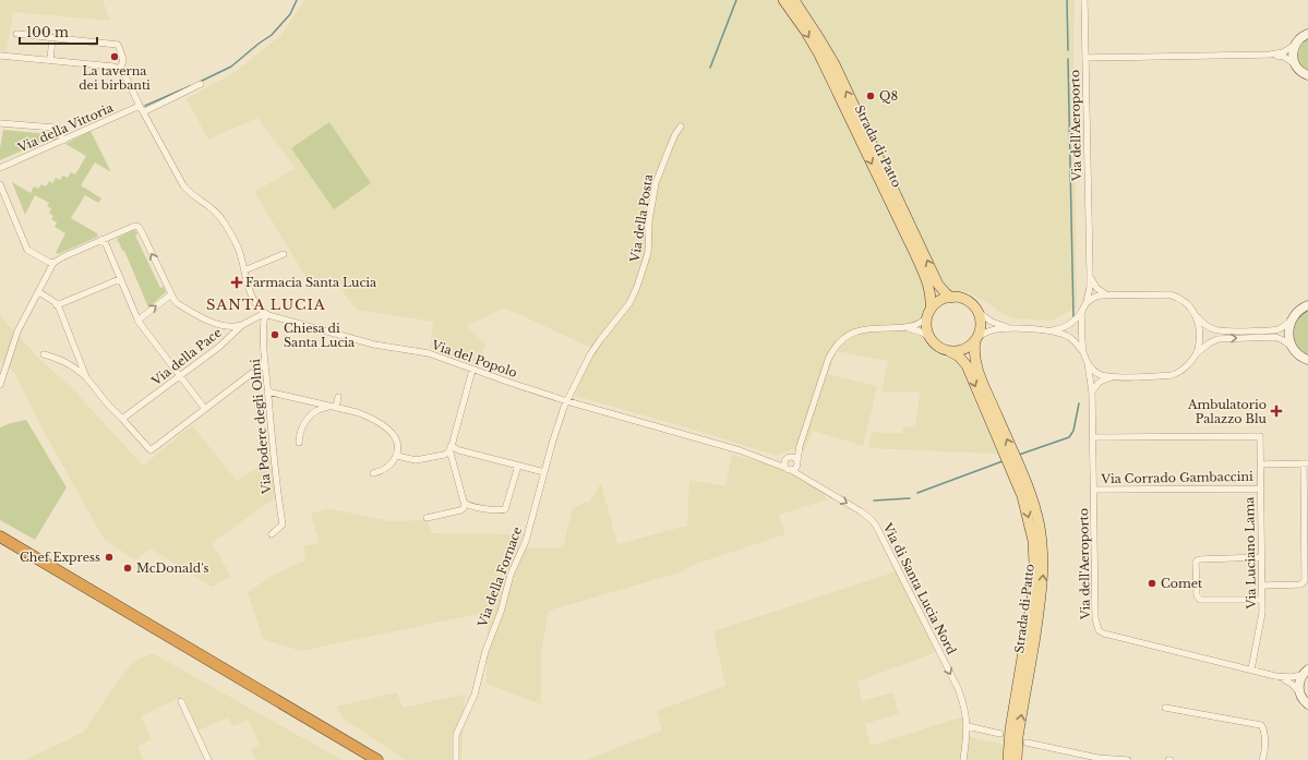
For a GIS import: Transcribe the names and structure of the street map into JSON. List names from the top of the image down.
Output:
{
  "streets": {
    "main road": ["Strada di Patto"],
    "street": [
      "Via dell'Aeroporto",
      "Via della Vittoria",
      "Via della Posta",
      "Via della Pace",
      "Via del Popolo",
      "Via Podere degli Olmi",
      "Via Corrado Gambaccini",
      "Via Luciano Lama",
      "Via della Fornace",
      "Via di Santa Lucia Nord"
    ]
  },
  "crossings": [
    ["Via dell'Aeroporto", "Via Corrado Gambaccini"],
    ["Via dell'Aeroporto", "Via Luciano Lama"],
    ["Via della Posta", "Via del Popolo"],
    ["Via della Posta", "Via della Fornace"],
    ["Via della Posta", "Via di Santa Lucia Nord"],
    ["Via della Pace", "Via del Popolo"],
    ["Via della Pace", "Via Podere degli Olmi"],
    ["Via del Popolo", "Via Podere degli Olmi"],
    ["Via del Popolo", "Via della Fornace"],
    ["Via del Popolo", "Via di Santa Lucia Nord"],
    ["Via Corrado Gambaccini", "Via Luciano Lama"],
    ["Via della Fornace", "Via di Santa Lucia Nord"]
  ],
  "one_way": ["Via di Santa Lucia Nord"],
  "districts": ["SANTA LUCIA"],
  "places": {
    "other": [
      "La taverna dei birbanti",
      "Q8",
      "Chiesa di Santa Lucia",
      "Chef Express",
      "McDonald's",
      "Comet"
    ],
    "health": ["Farmacia Santa Lucia", "Ambulatorio Palazzo Blu"]
  },
  "scale_bar": "100 m"
}
